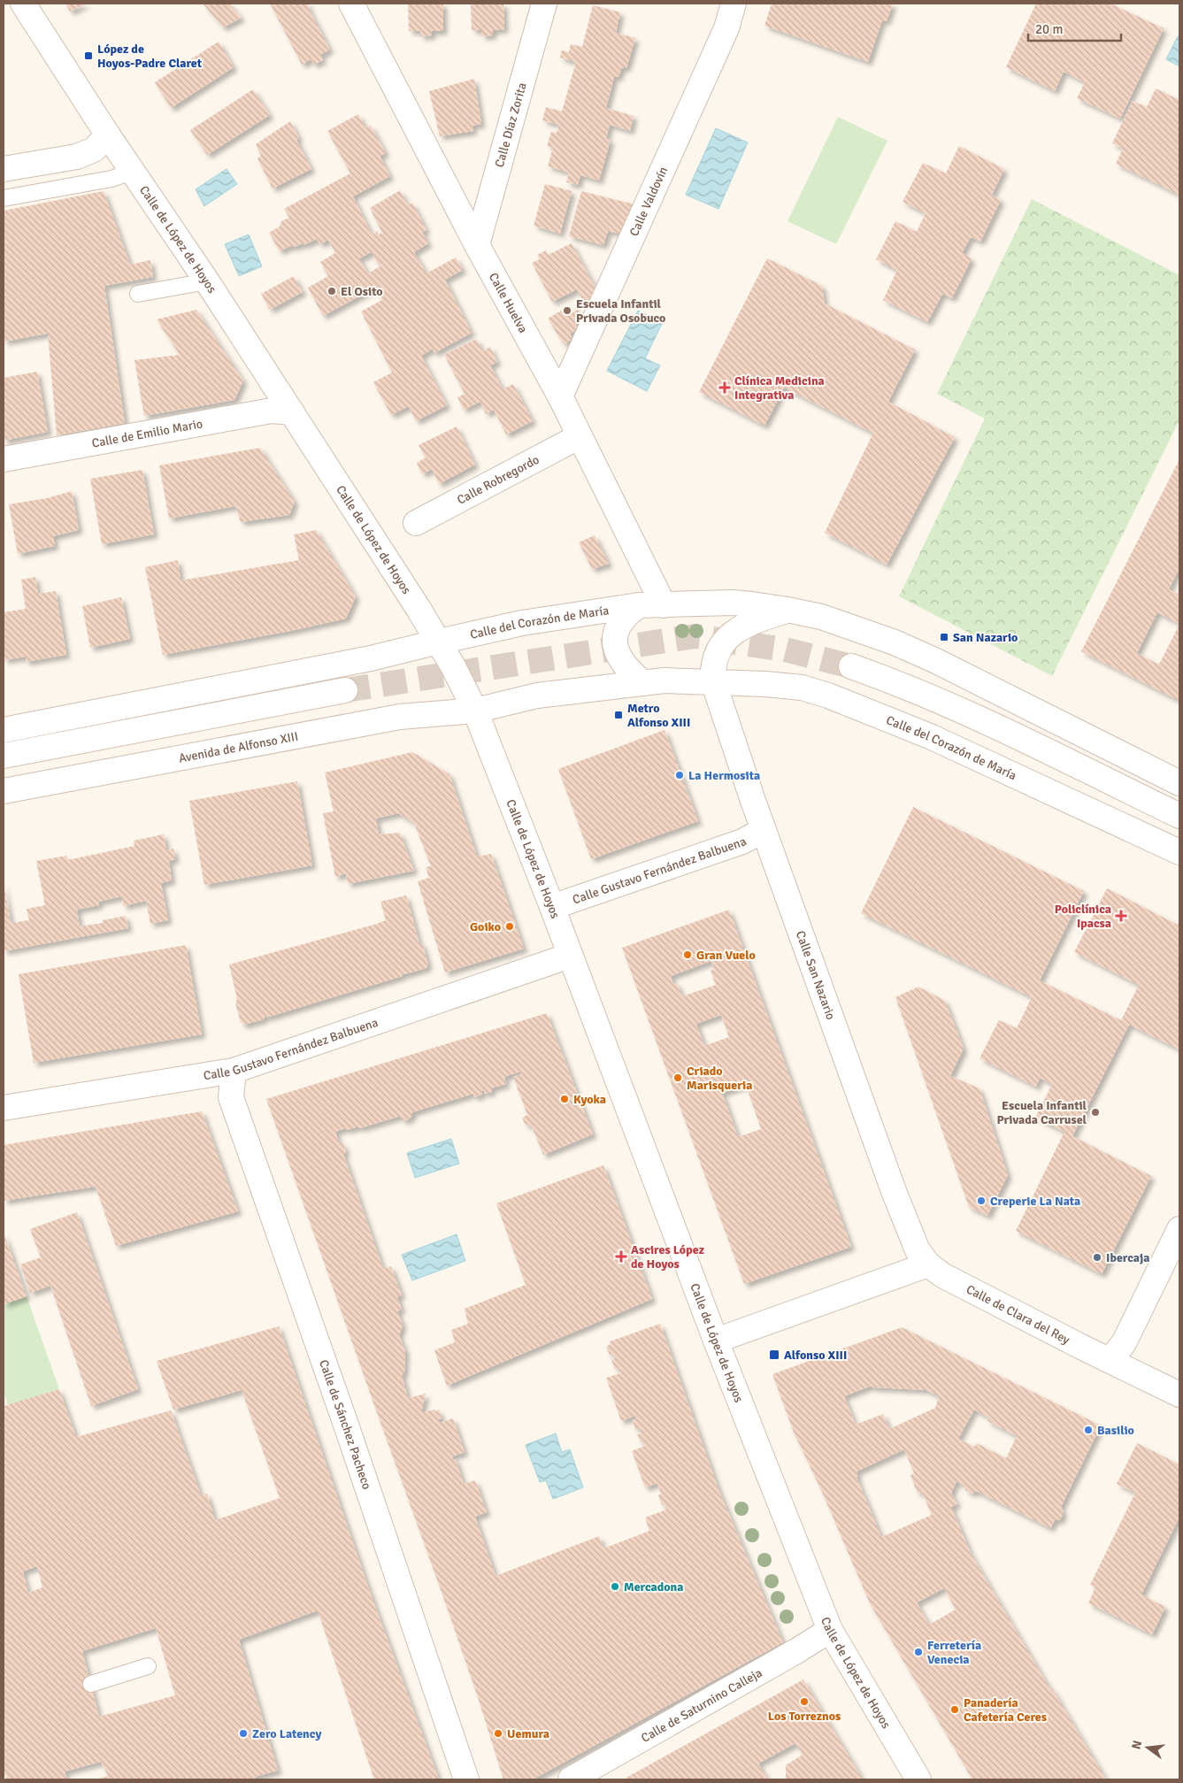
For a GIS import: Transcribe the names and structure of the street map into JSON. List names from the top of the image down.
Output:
{
  "streets": {
    "street": [
      "Calle Díaz Zorita",
      "Calle Valdovín",
      "Calle de López de Hoyos",
      "Calle Huelva",
      "Calle de Emilio Mario",
      "Calle Robregordo",
      "Calle del Corazón de María",
      "Avenida de Alfonso XIII",
      "Calle Gustavo Fernández Balbuena",
      "Calle San Nazario",
      "Calle de Clara del Rey",
      "Calle de Sánchez Pacheco",
      "Calle de Saturnino Calleja"
    ]
  },
  "crossings": [
    ["Calle Díaz Zorita", "Calle Huelva"],
    ["Calle Valdovín", "Calle Huelva"],
    ["Calle de López de Hoyos", "Calle de Emilio Mario"],
    ["Calle de López de Hoyos", "Calle del Corazón de María"],
    ["Calle de López de Hoyos", "Avenida de Alfonso XIII"],
    ["Calle de López de Hoyos", "Calle Gustavo Fernández Balbuena"],
    ["Calle de López de Hoyos", "Calle de Saturnino Calleja"],
    ["Calle Huelva", "Calle Robregordo"],
    ["Calle Huelva", "Calle del Corazón de María"],
    ["Calle del Corazón de María", "Avenida de Alfonso XIII"],
    ["Calle del Corazón de María", "Calle San Nazario"],
    ["Calle Gustavo Fernández Balbuena", "Calle San Nazario"],
    ["Calle Gustavo Fernández Balbuena", "Calle de Sánchez Pacheco"],
    ["Calle San Nazario", "Calle de Clara del Rey"]
  ],
  "places": {
    "transit": [
      "López de Hoyos-Padre Claret",
      "San Nazario",
      "Metro Alfonso XIII",
      "Alfonso XIII"
    ],
    "other": [
      "El Osito",
      "Escuela Infantil Privada Osobuco",
      "La Hermosita",
      "Goiko",
      "Gran Vuelo",
      "Criado Marisqueria",
      "Kyoka",
      "Escuela Infantil Privada Carrusel",
      "Creperie La Nata",
      "Ibercaja",
      "Basilio",
      "Mercadona",
      "Ferretería Venecia",
      "Los Torreznos",
      "Panadería Cafetería Ceres",
      "Zero Latency",
      "Uemura"
    ],
    "health": ["Clínica Medicina Integrativa", "Policlínica Ipacsa", "Ascires López de Hoyos"]
  },
  "scale_bar": "20 m",
  "north": "left"
}
